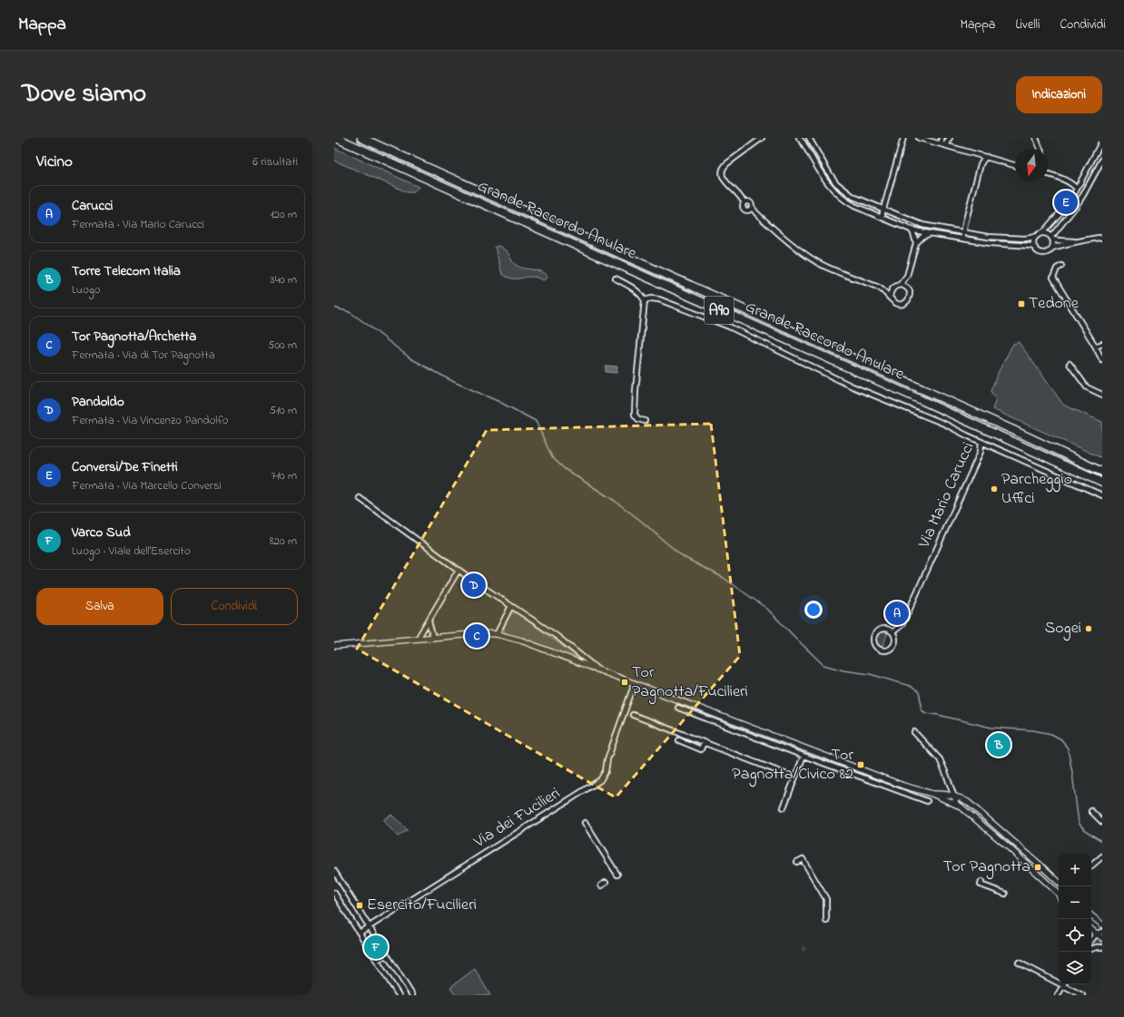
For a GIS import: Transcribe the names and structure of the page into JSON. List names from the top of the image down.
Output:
{
  "streets": {
    "highway": ["Grande Raccordo Anulare", "A90"],
    "street": ["Via Mario Carucci", "Via dei Fucilieri"]
  },
  "places": {
    "transit": [
      "Tedone",
      "Tor Pagnotta/Fucilieri",
      "Tor Pagnotta/Civico 82",
      "Tor Pagnotta",
      "Esercito/Fucilieri"
    ],
    "other": ["Parcheggio Uffici", "Sogei"]
  },
  "north": "bottom",
  "page": {
    "header": "Mappa",
    "nav": ["Mappa", "Livelli", "Condividi"],
    "title": "Dove siamo",
    "buttons": [
      "Indicazioni",
      ["Salva", "Condividi"]
    ],
    "heading": ["Vicino", "6 risultati"],
    "list": [
      {
        "mark": "A",
        "name": "Carucci",
        "note": "Fermata · Via Mario Carucci",
        "value": "120 m"
      },
      {
        "mark": "B",
        "name": "Torre Telecom Italia",
        "note": "Luogo",
        "value": "340 m"
      },
      {
        "mark": "C",
        "name": "Tor Pagnotta/Archetta",
        "note": "Fermata · Via di Tor Pagnotta",
        "value": "500 m"
      },
      {
        "mark": "D",
        "name": "Pandoldo",
        "note": "Fermata · Via Vincenzo Pandolfo",
        "value": "510 m"
      },
      {
        "mark": "E",
        "name": "Conversi/De Finetti",
        "note": "Fermata · Via Marcello Conversi",
        "value": "710 m"
      },
      {
        "mark": "F",
        "name": "Varco Sud",
        "note": "Luogo · Viale dell'Esercito",
        "value": "820 m"
      }
    ],
    "pins": [
      "E",
      "D",
      "A",
      "C",
      "B",
      "F"
    ],
    "map_buttons": ["+", "−"]
  }
}
